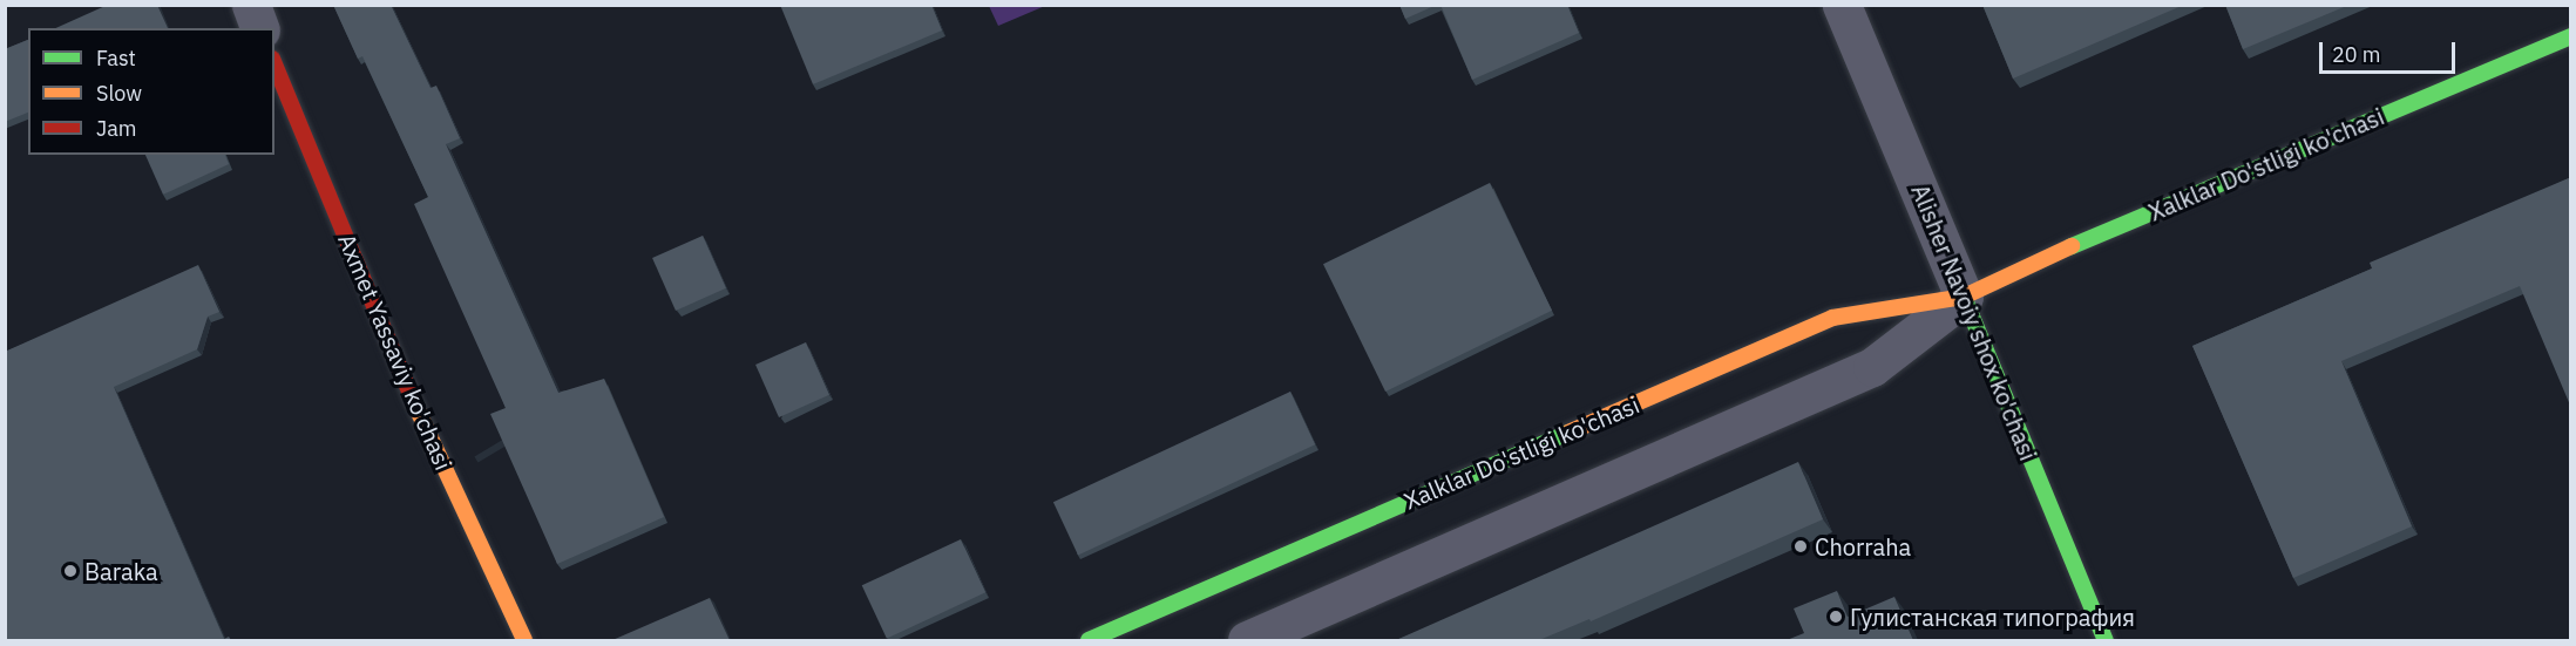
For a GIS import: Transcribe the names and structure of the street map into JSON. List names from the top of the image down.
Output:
{
  "streets": {
    "street": ["Xalklar Do'stligi ko'chasi", "Alisher Navoiy shox ko'chasi", "Axmet Yassaviy ko'chasi"]
  },
  "crossings": [
    ["Xalklar Do'stligi ko'chasi", "Alisher Navoiy shox ko'chasi"]
  ],
  "places": ["Chorraha", "Baraka", "Гулистанская типография"],
  "legend": ["Fast", "Slow", "Jam"],
  "scale_bar": "20 m"
}
